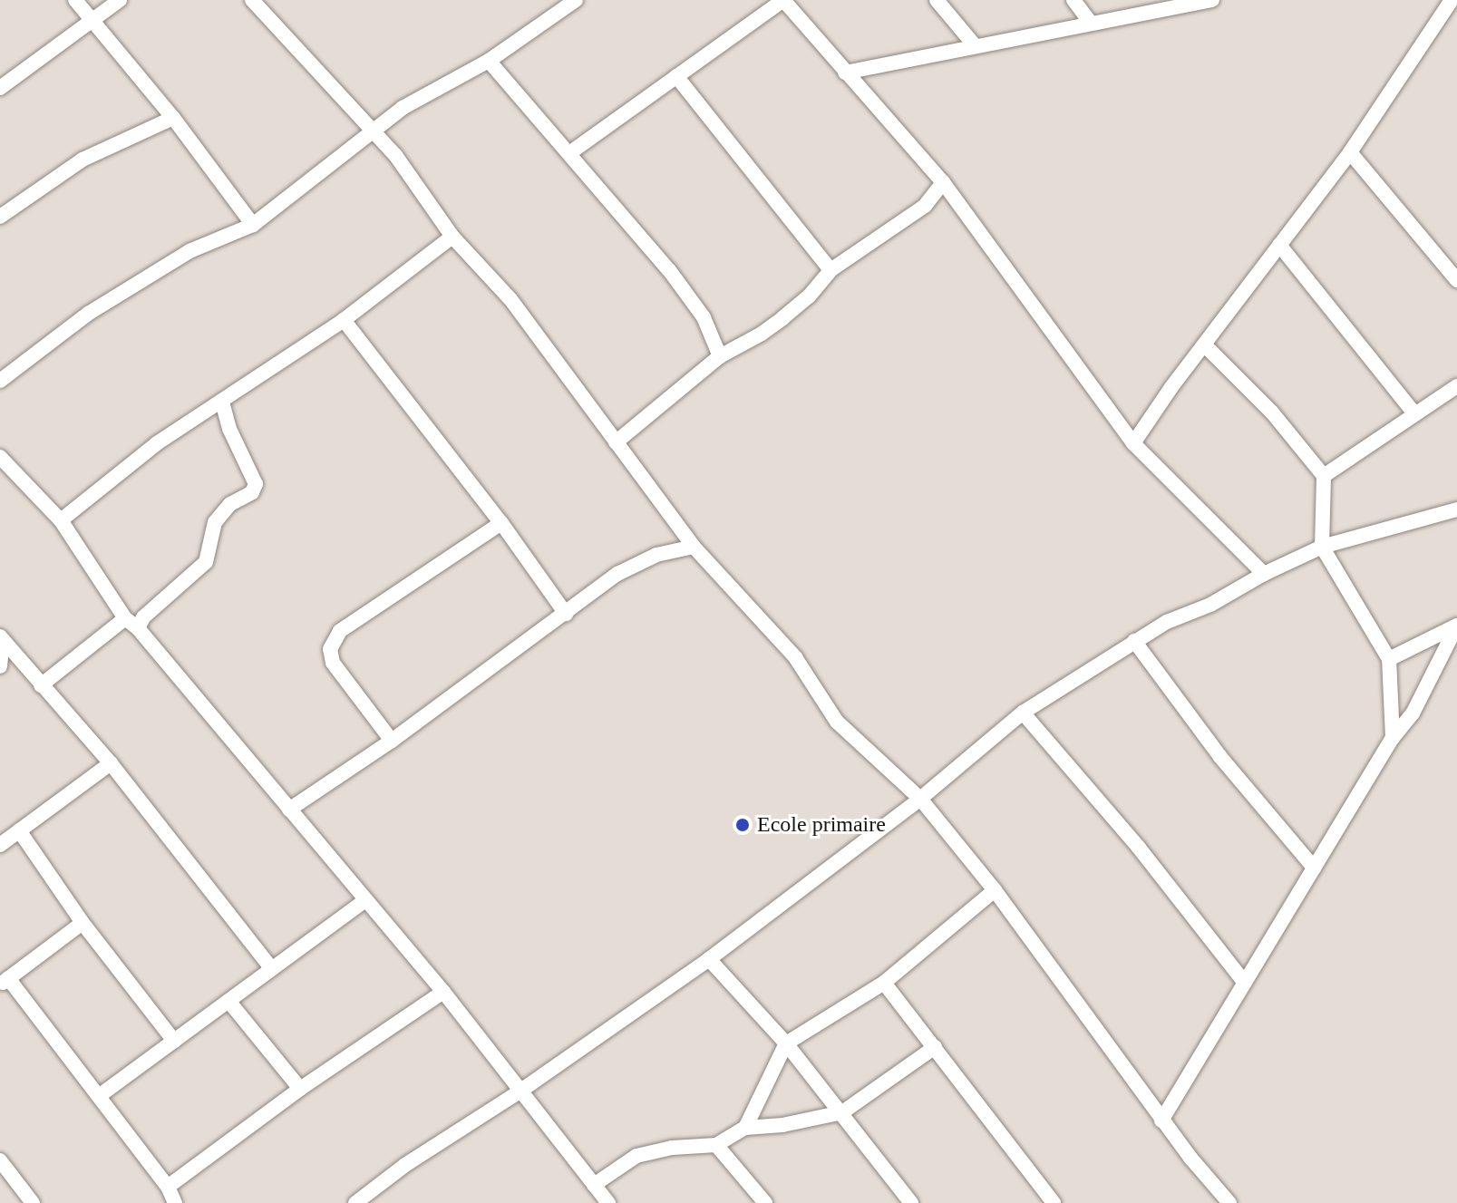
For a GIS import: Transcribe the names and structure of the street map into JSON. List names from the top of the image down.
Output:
{
  "places": ["Ecole primaire"]
}
